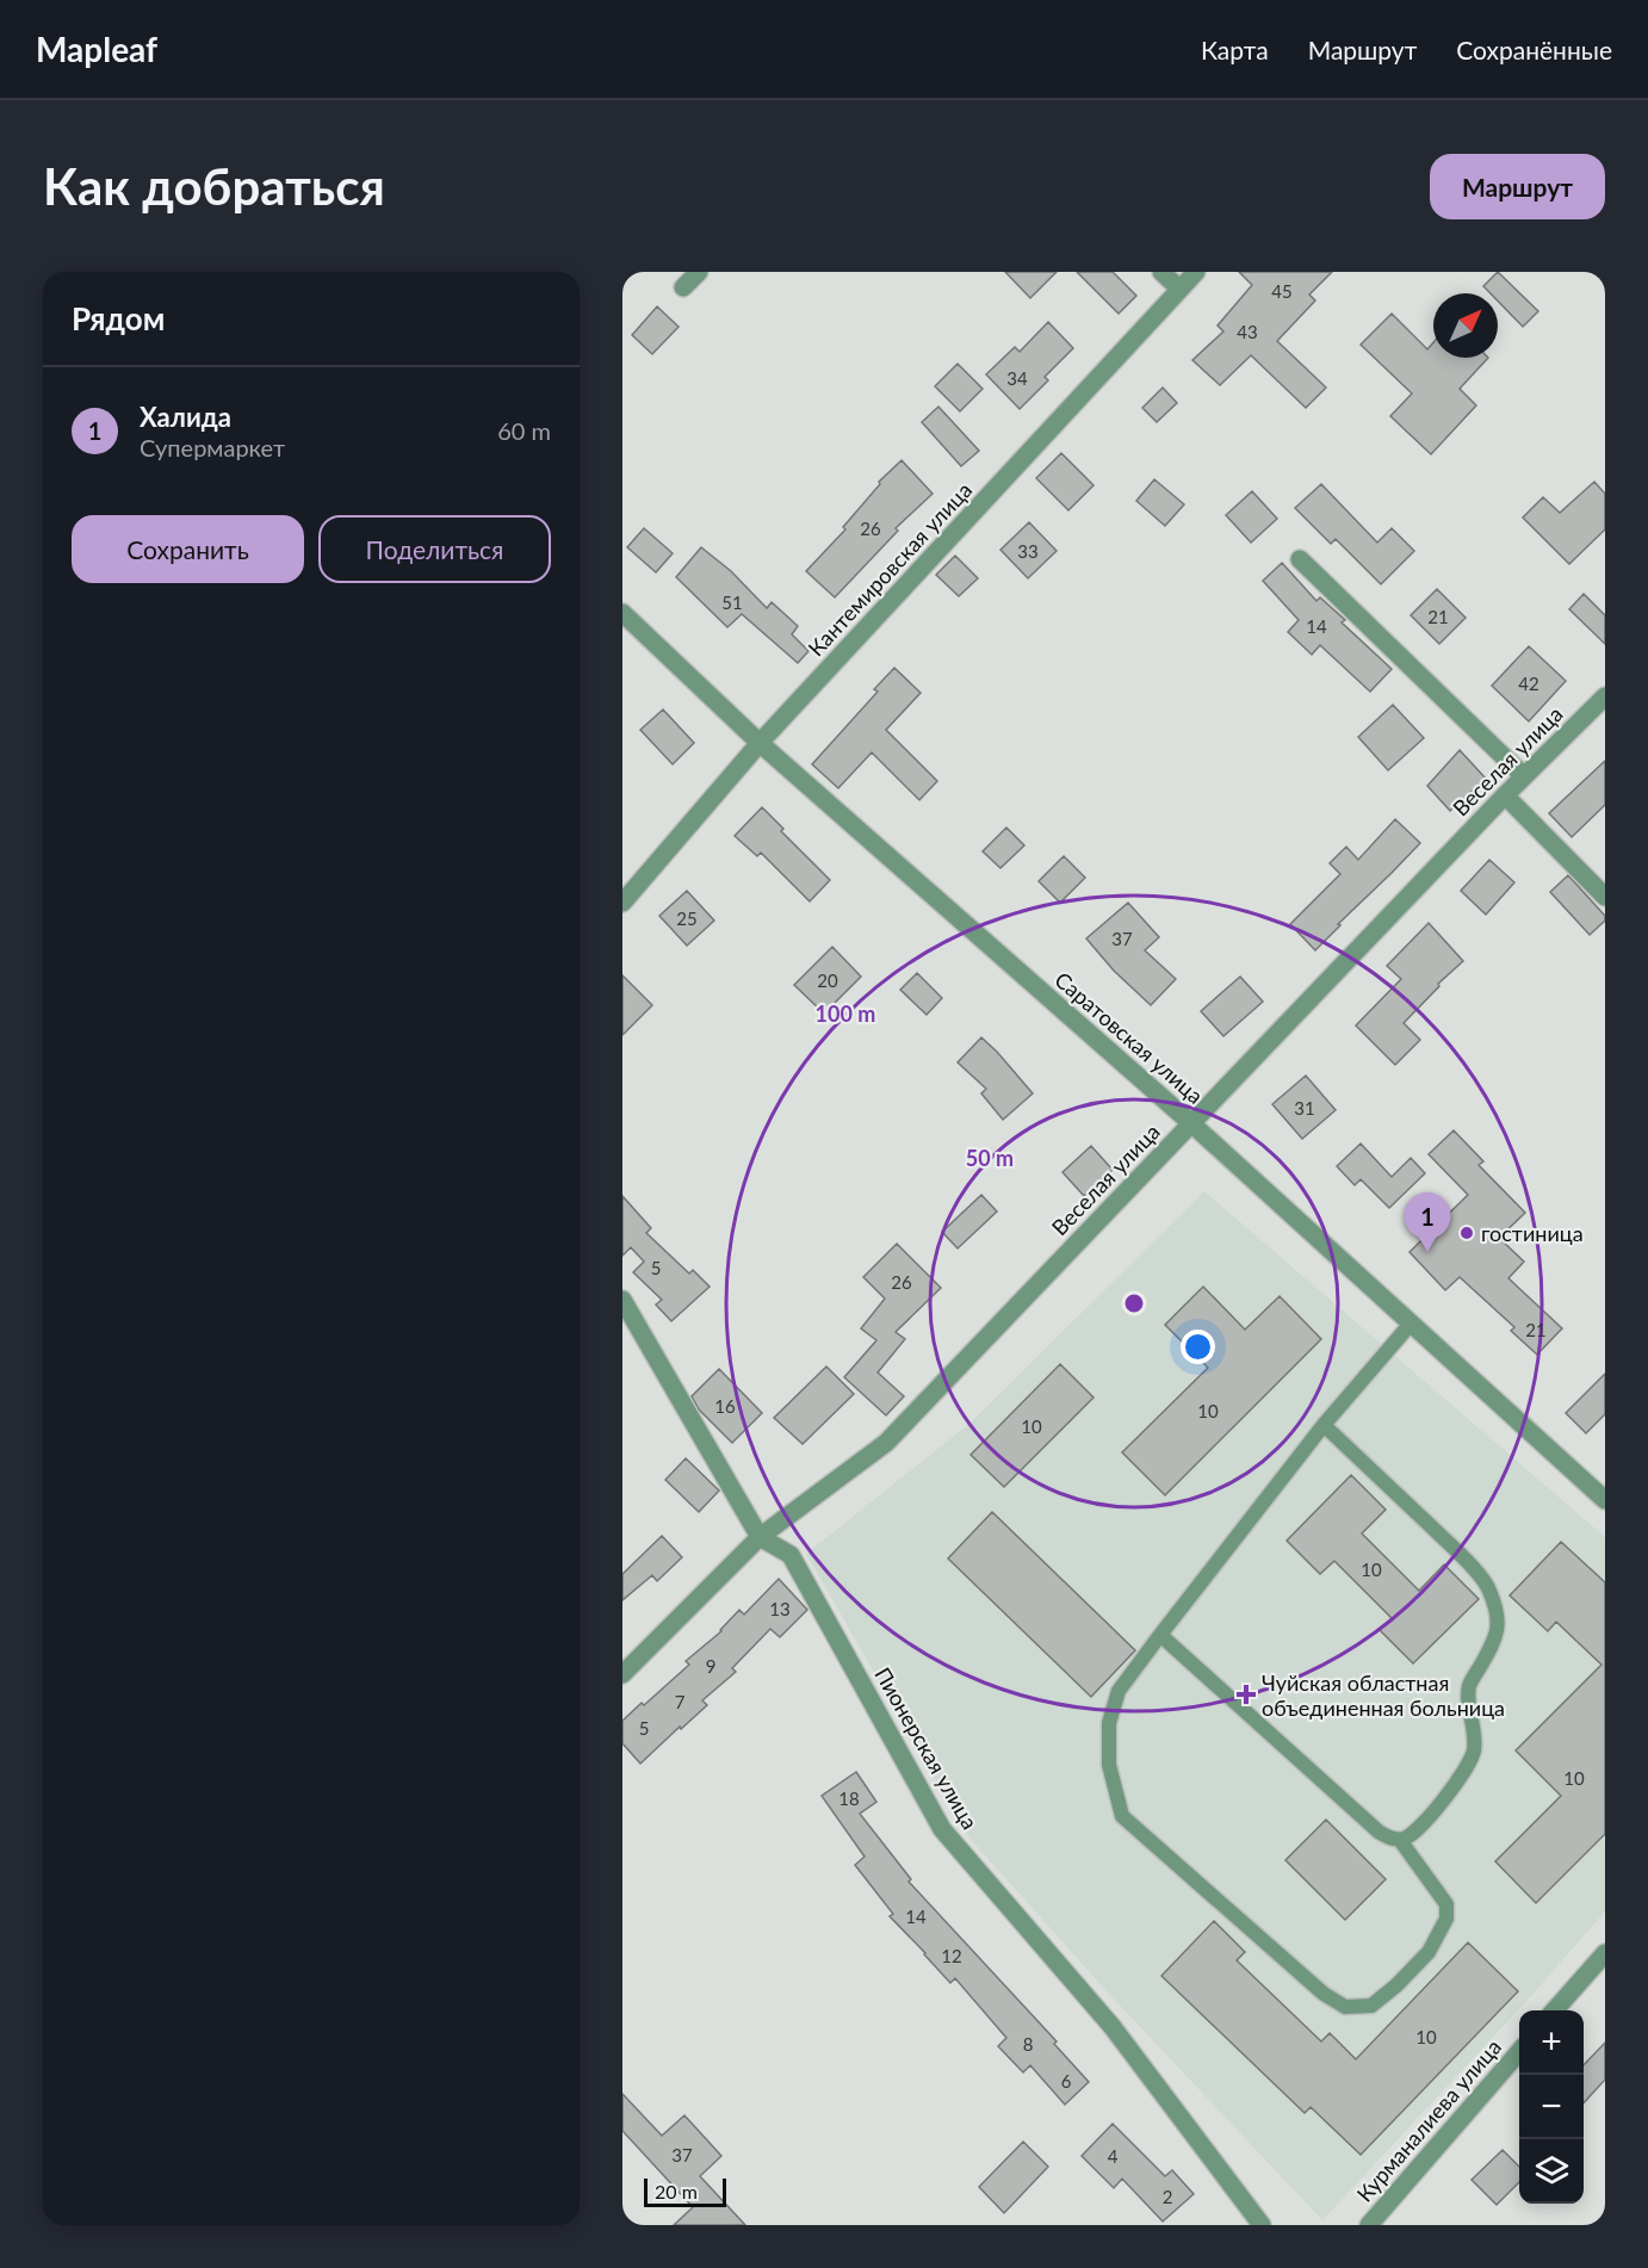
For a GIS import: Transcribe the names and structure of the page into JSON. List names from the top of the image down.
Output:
{
  "streets": {
    "street": [
      "Кантемировская улица",
      "Веселая улица",
      "Саратовская улица",
      "Пионерская улица",
      "Курманалиева улица"
    ]
  },
  "crossings": [
    ["Кантемировская улица", "Саратовская улица"],
    ["Веселая улица", "Саратовская улица"],
    ["Веселая улица", "Пионерская улица"]
  ],
  "places": {
    "other": ["гостиница"],
    "health": ["Чуйская областная объединенная больница"]
  },
  "house_numbers": [
    "45",
    "43",
    "34",
    "26",
    "33",
    "51",
    "21",
    "14",
    "42",
    "25",
    "37",
    "20",
    "31",
    "5",
    "26",
    "21",
    "16",
    "10",
    "10",
    "10",
    "13",
    "9",
    "7",
    "5",
    "10",
    "18",
    "14",
    "12",
    "10",
    "8",
    "6",
    "37",
    "4",
    "2"
  ],
  "scale_bar": "20 m",
  "north": "top right",
  "page": {
    "header": "Mapleaf",
    "nav": ["Карта", "Маршрут", "Сохранённые"],
    "buttons": [
      "Маршрут",
      ["Сохранить", "Поделиться"]
    ],
    "title": "Как добраться",
    "heading": "Рядом",
    "list": [
      {
        "mark": "1",
        "name": "Халида",
        "note": "Супермаркет",
        "value": "60 m"
      }
    ],
    "pins": "1",
    "map_buttons": ["+", "−"],
    "scale": "20 m"
  },
  "rings": ["100 m", "50 m"]
}
